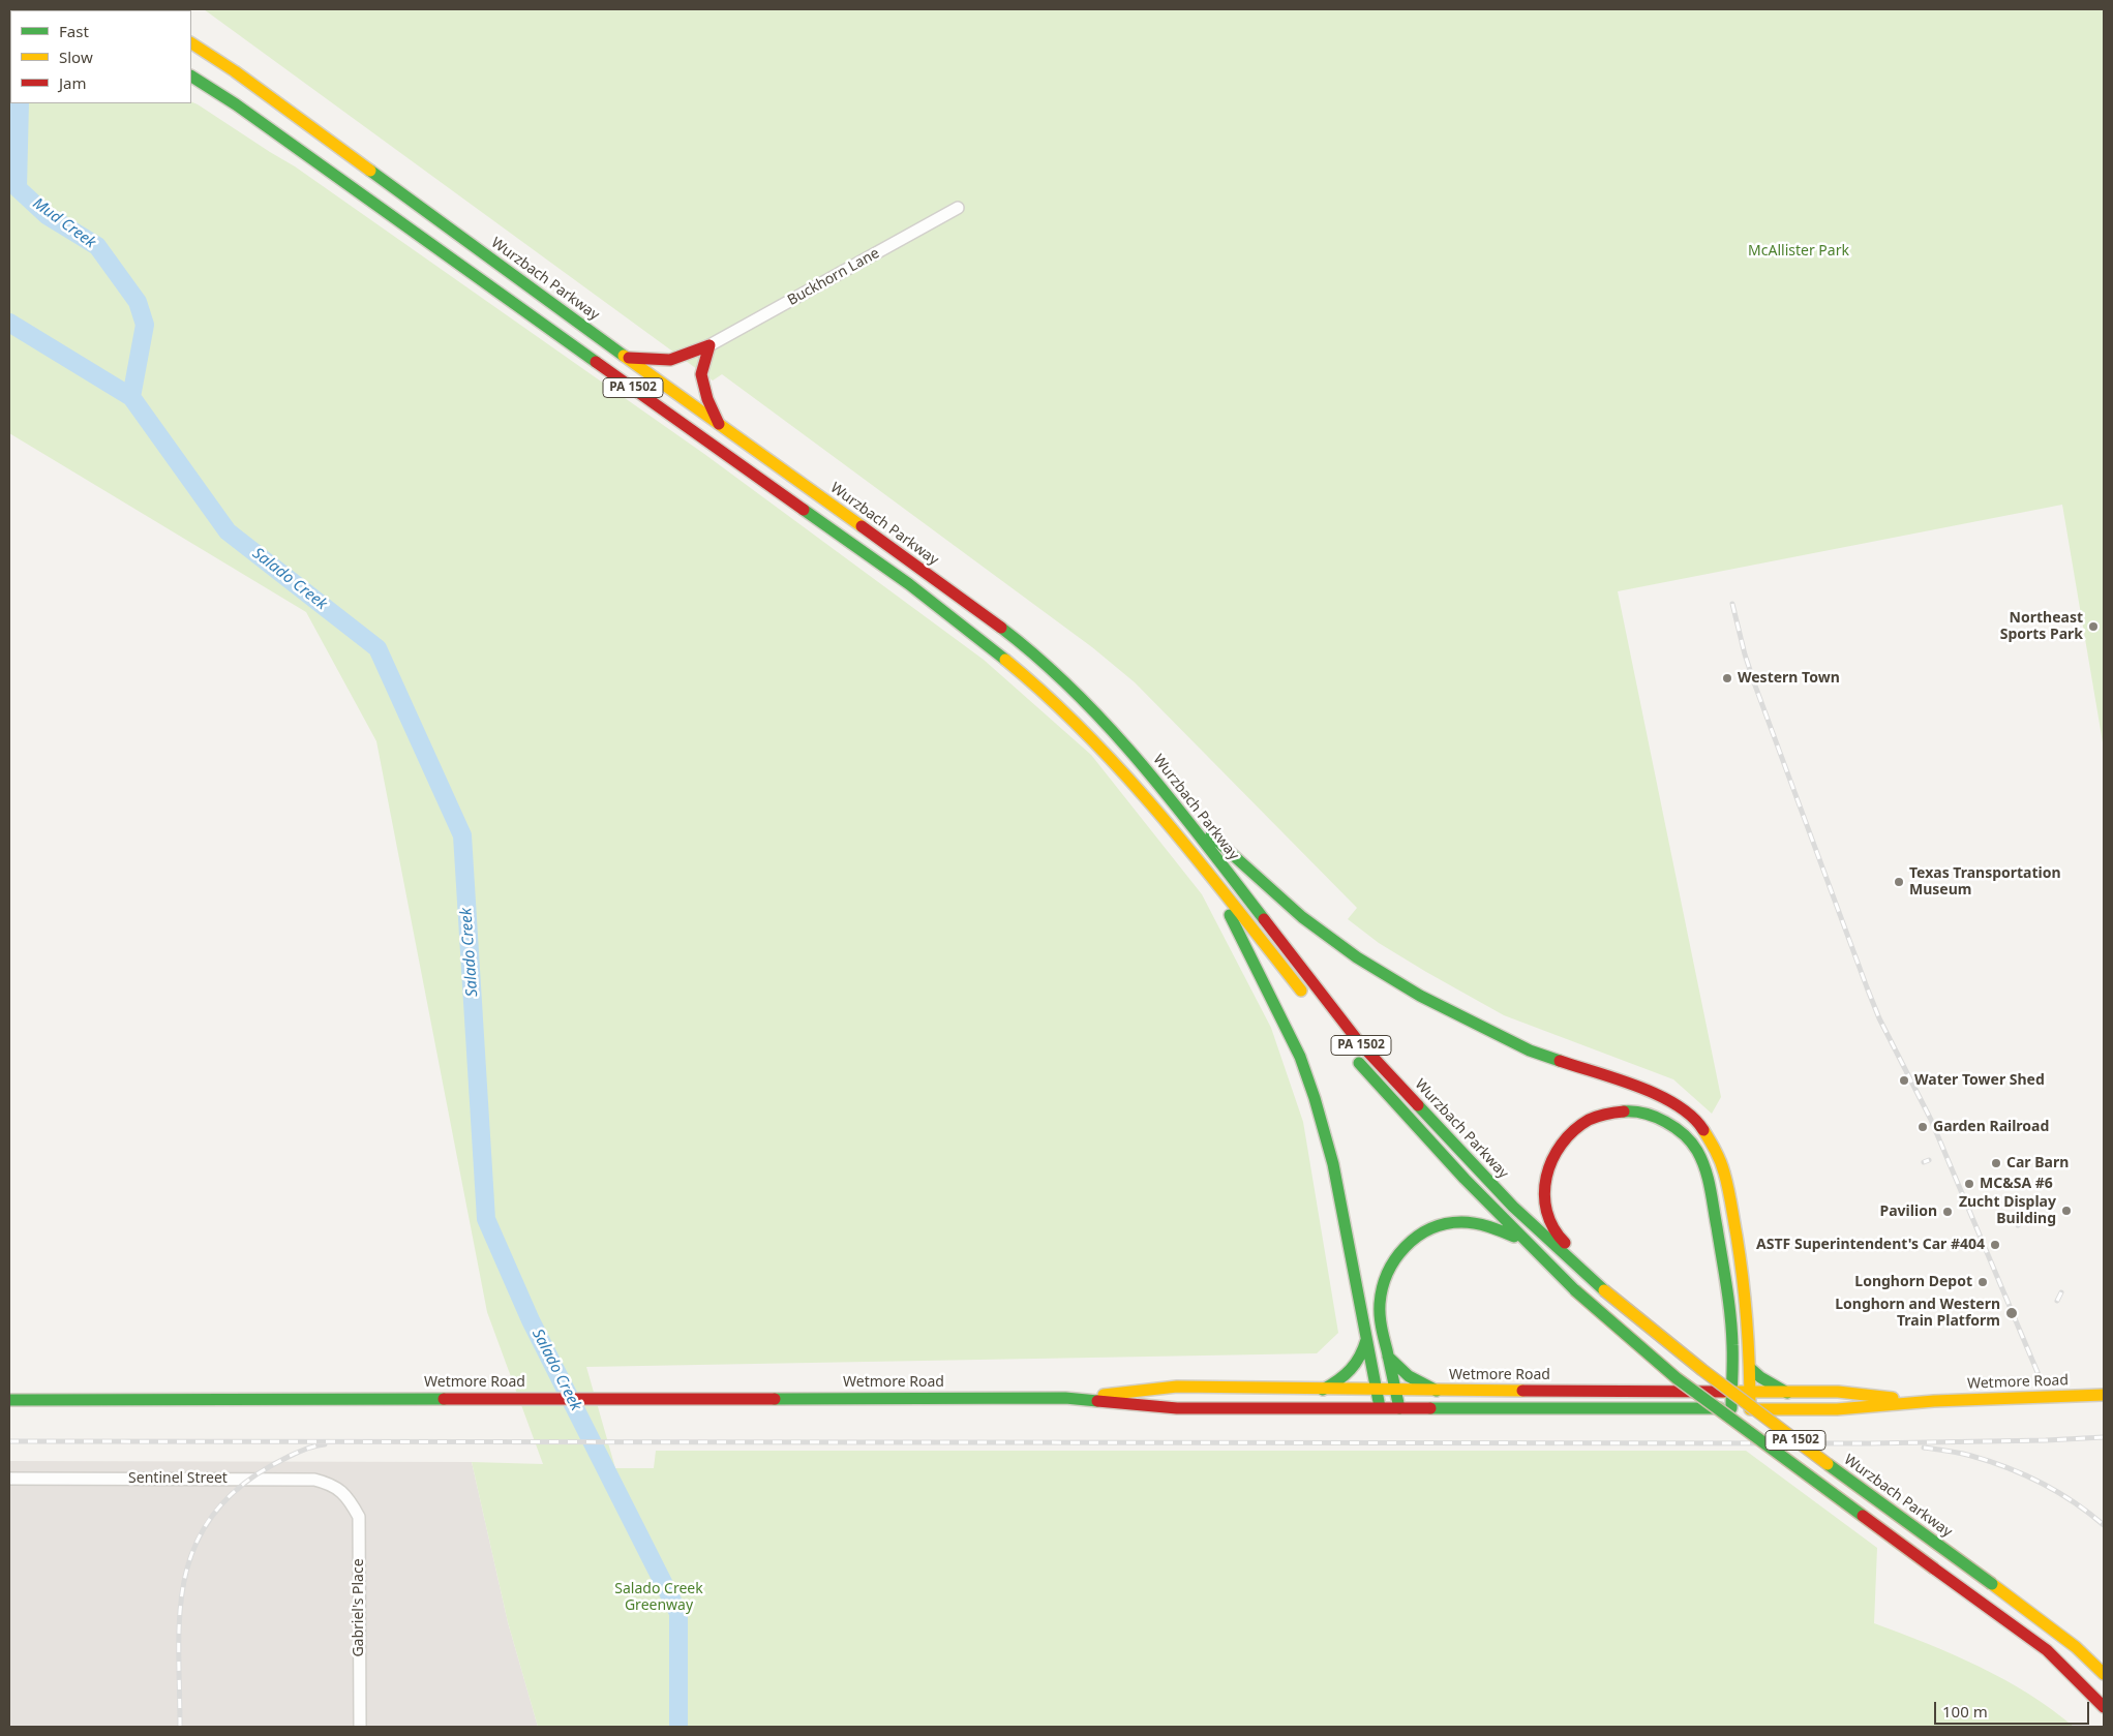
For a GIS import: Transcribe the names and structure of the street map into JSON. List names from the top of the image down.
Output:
{
  "streets": {
    "main road": ["Wurzbach Parkway", "PA 1502", "Wetmore Road"],
    "street": ["Buckhorn Lane", "Sentinel Street", "Gabriel's Place"]
  },
  "crossings": [
    ["Sentinel Street", "Gabriel's Place"]
  ],
  "water": ["Mud Creek", "Salado Creek"],
  "parks": ["McAllister Park", "Salado Creek Greenway"],
  "places": [
    "Northeast Sports Park",
    "Western Town",
    "Texas Transportation Museum",
    "Water Tower Shed",
    "Garden Railroad",
    "Car Barn",
    "MC&SA #6",
    "Zucht Display Building",
    "Pavilion",
    "ASTF Superintendent's Car #404",
    "Longhorn Depot",
    "Longhorn and Western Train Platform"
  ],
  "legend": ["Fast", "Slow", "Jam"],
  "scale_bar": "100 m"
}
